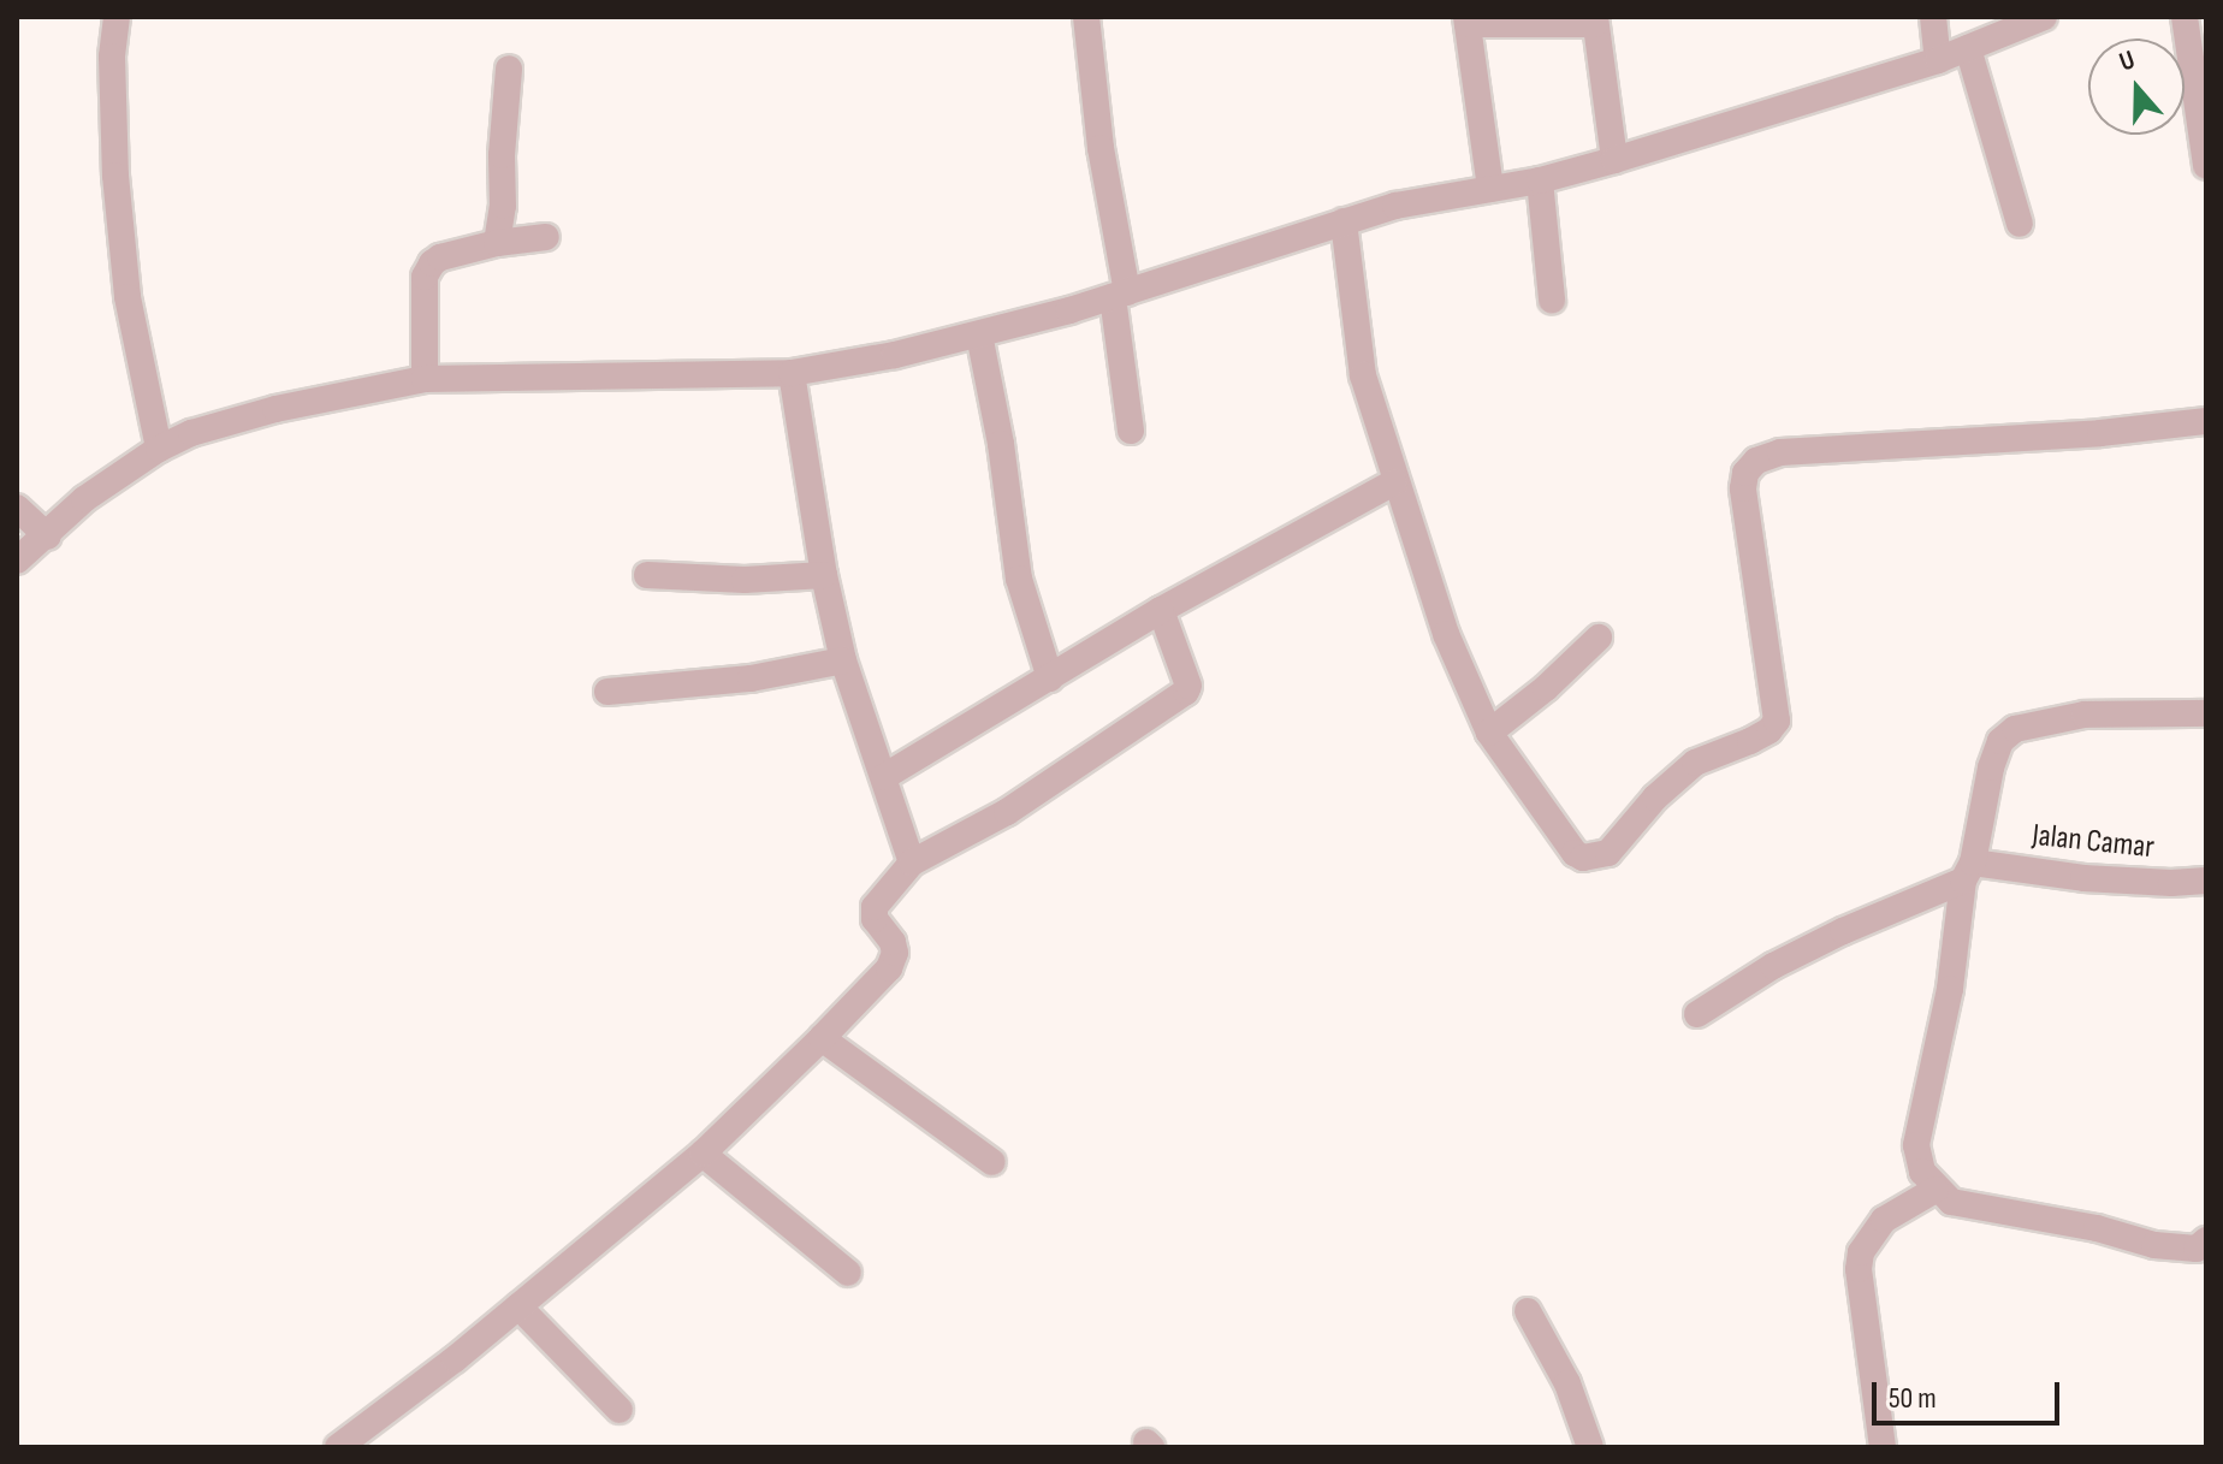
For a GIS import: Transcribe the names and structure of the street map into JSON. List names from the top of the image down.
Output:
{
  "streets": {
    "street": ["Jalan Camar"]
  },
  "scale_bar": "50 m",
  "north": "top"
}
